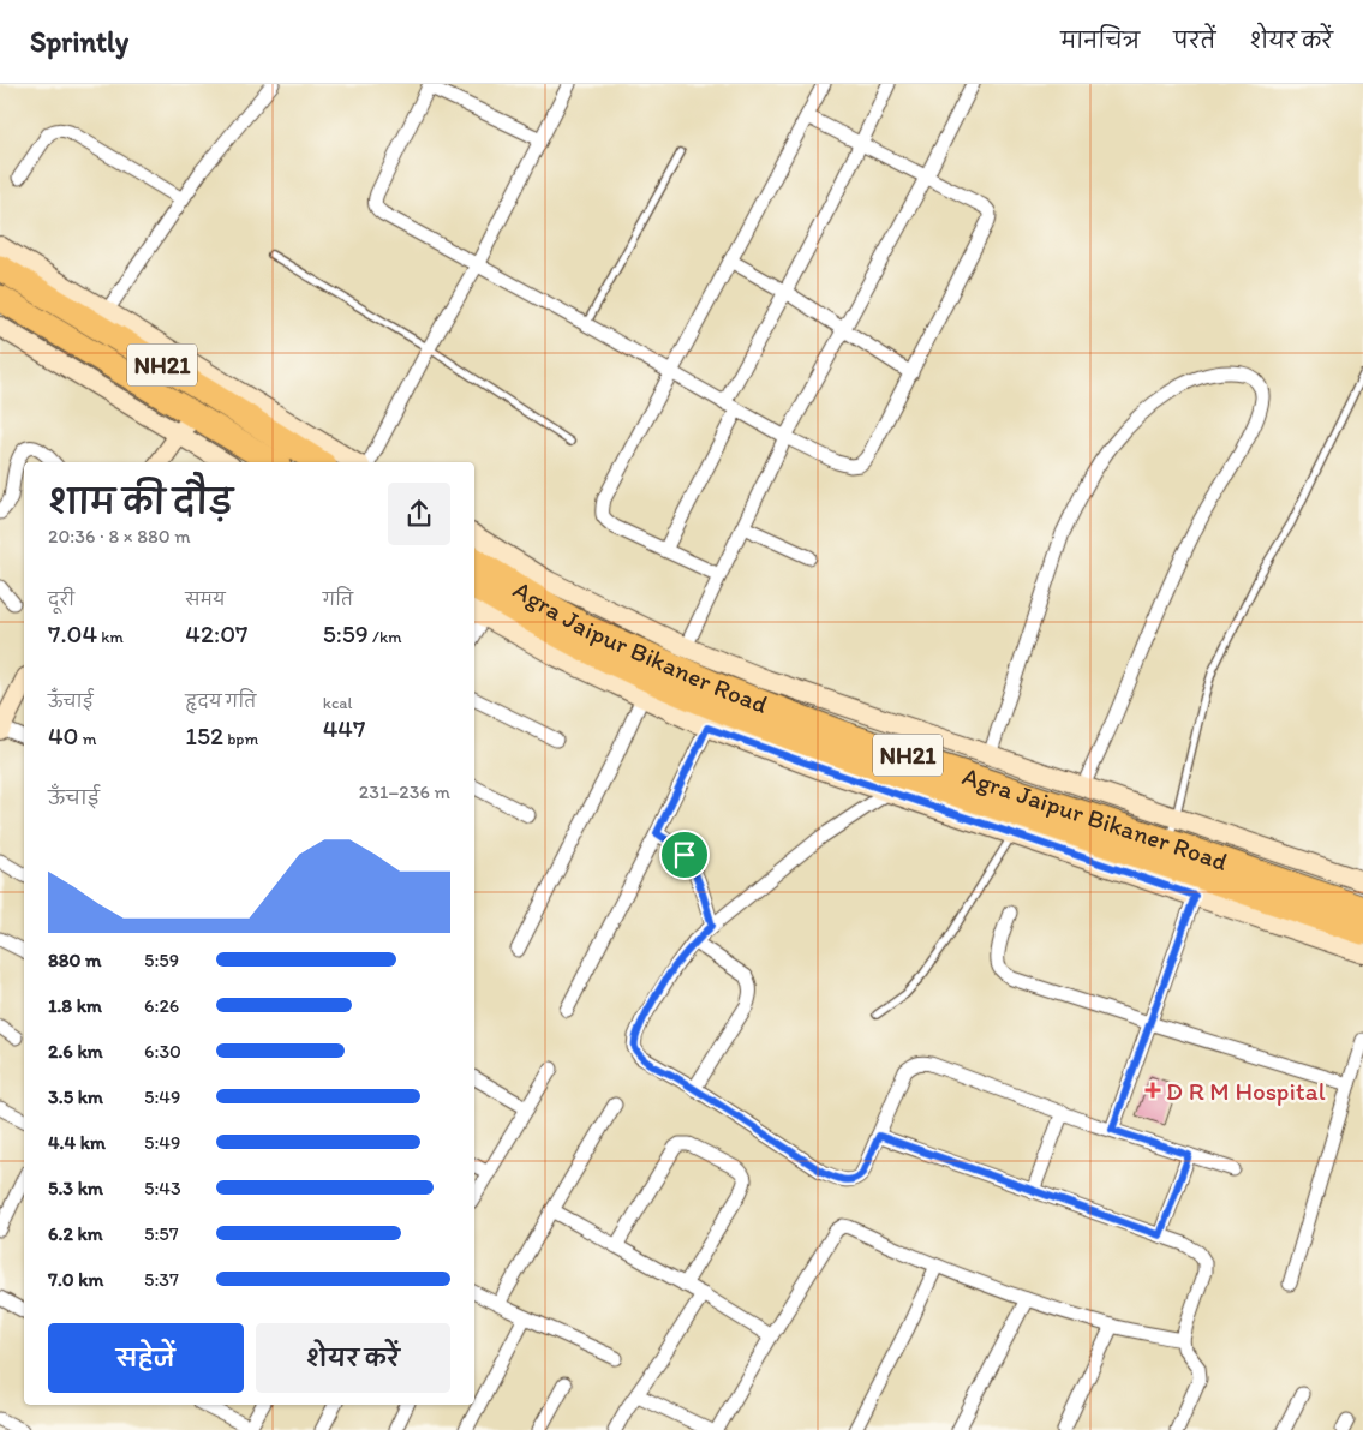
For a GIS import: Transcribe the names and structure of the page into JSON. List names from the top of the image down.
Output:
{
  "streets": {
    "highway": ["NH21", "Agra Jaipur Bikaner Road"]
  },
  "places": {
    "health": ["D R M Hospital"]
  },
  "page": {
    "header": "Sprintly",
    "nav": ["मानचित्र", "परतें", "शेयर करें"],
    "heading": ["शाम की दौड़", "20:36 · 8 × 880 m"],
    "stats": [
      ["दूरी", "7.04 km"],
      ["समय", "42:07"],
      ["गति", "5:59 /km"],
      ["ऊँचाई", "40 m"],
      ["हृदय गति", "152 bpm"],
      ["kcal", "447"]
    ],
    "chart": ["ऊँचाई", "231–236 m"],
    "list": [
      {
        "name": "880 m",
        "note": "5:59"
      },
      {
        "name": "1.8 km",
        "note": "6:26"
      },
      {
        "name": "2.6 km",
        "note": "6:30"
      },
      {
        "name": "3.5 km",
        "note": "5:49"
      },
      {
        "name": "4.4 km",
        "note": "5:49"
      },
      {
        "name": "5.3 km",
        "note": "5:43"
      },
      {
        "name": "6.2 km",
        "note": "5:57"
      },
      {
        "name": "7.0 km",
        "note": "5:37"
      }
    ],
    "buttons": ["सहेजें", "शेयर करें"]
  }
}
